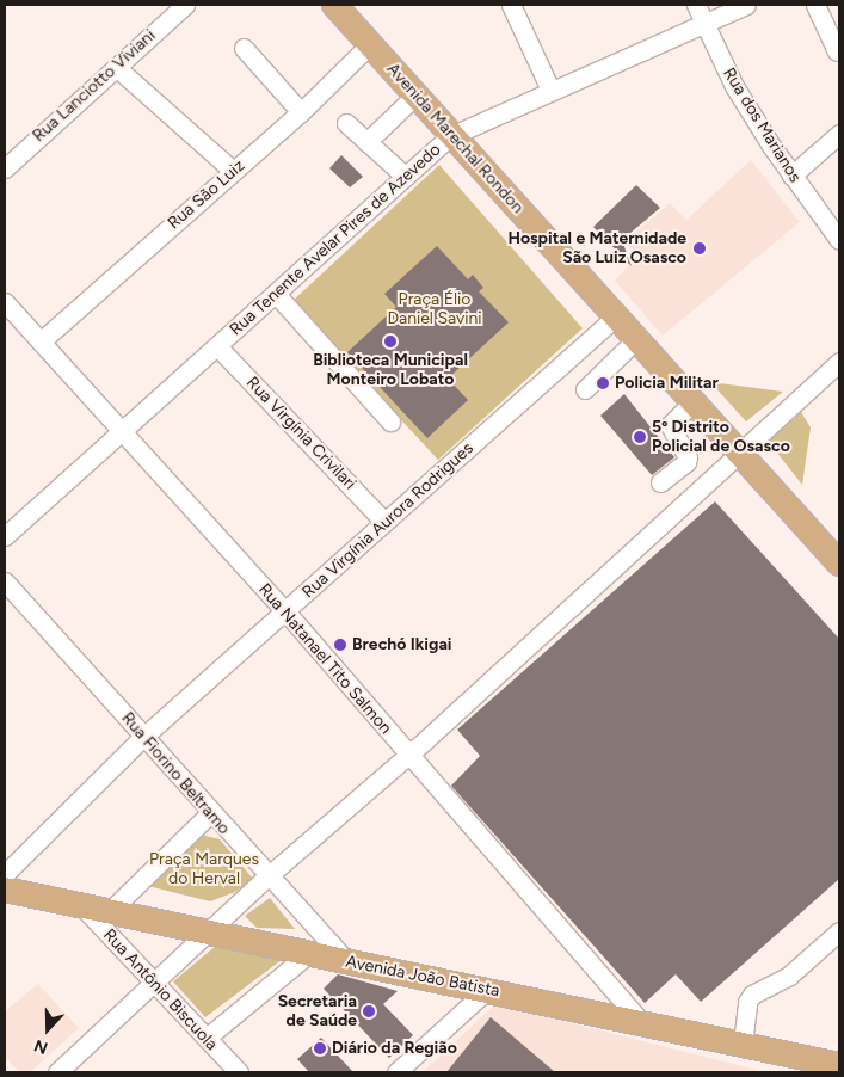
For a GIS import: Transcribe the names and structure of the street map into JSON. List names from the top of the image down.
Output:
{
  "streets": {
    "main road": ["Avenida Marechal Rondon", "Avenida João Batista"],
    "street": [
      "Rua Lanciotto Viviani",
      "Rua dos Marianos",
      "Rua São Luiz",
      "Rua Tenente Avelar Pires de Azevedo",
      "Rua Virgínia Crivilari",
      "Rua Virgínia Aurora Rodrigues",
      "Rua Natanael Tito Salmon",
      "Rua Fiorino Beltramo",
      "Rua Antônio Biscuola"
    ]
  },
  "crossings": [
    ["Rua dos Marianos", "Rua Tenente Avelar Pires de Azevedo"],
    ["Avenida Marechal Rondon", "Rua São Luiz"],
    ["Avenida Marechal Rondon", "Rua Tenente Avelar Pires de Azevedo"],
    ["Avenida Marechal Rondon", "Rua Virgínia Aurora Rodrigues"],
    ["Rua São Luiz", "Rua Natanael Tito Salmon"],
    ["Rua Tenente Avelar Pires de Azevedo", "Rua Virgínia Crivilari"],
    ["Rua Tenente Avelar Pires de Azevedo", "Rua Natanael Tito Salmon"],
    ["Rua Virgínia Crivilari", "Rua Virgínia Aurora Rodrigues"],
    ["Rua Virgínia Aurora Rodrigues", "Rua Natanael Tito Salmon"],
    ["Rua Virgínia Aurora Rodrigues", "Rua Fiorino Beltramo"],
    ["Rua Natanael Tito Salmon", "Avenida João Batista"],
    ["Rua Fiorino Beltramo", "Avenida João Batista"],
    ["Avenida João Batista", "Rua Antônio Biscuola"]
  ],
  "parks": ["Praça Élio Daniel Savini", "Praça Marques do Herval"],
  "places": [
    "Hospital e Maternidade São Luiz Osasco",
    "Biblioteca Municipal Monteiro Lobato",
    "Policia Militar",
    "5º Distrito Policial de Osasco",
    "Brechó Ikigai",
    "Secretaria de Saúde",
    "Diário da Região"
  ],
  "north": "bottom"
}
